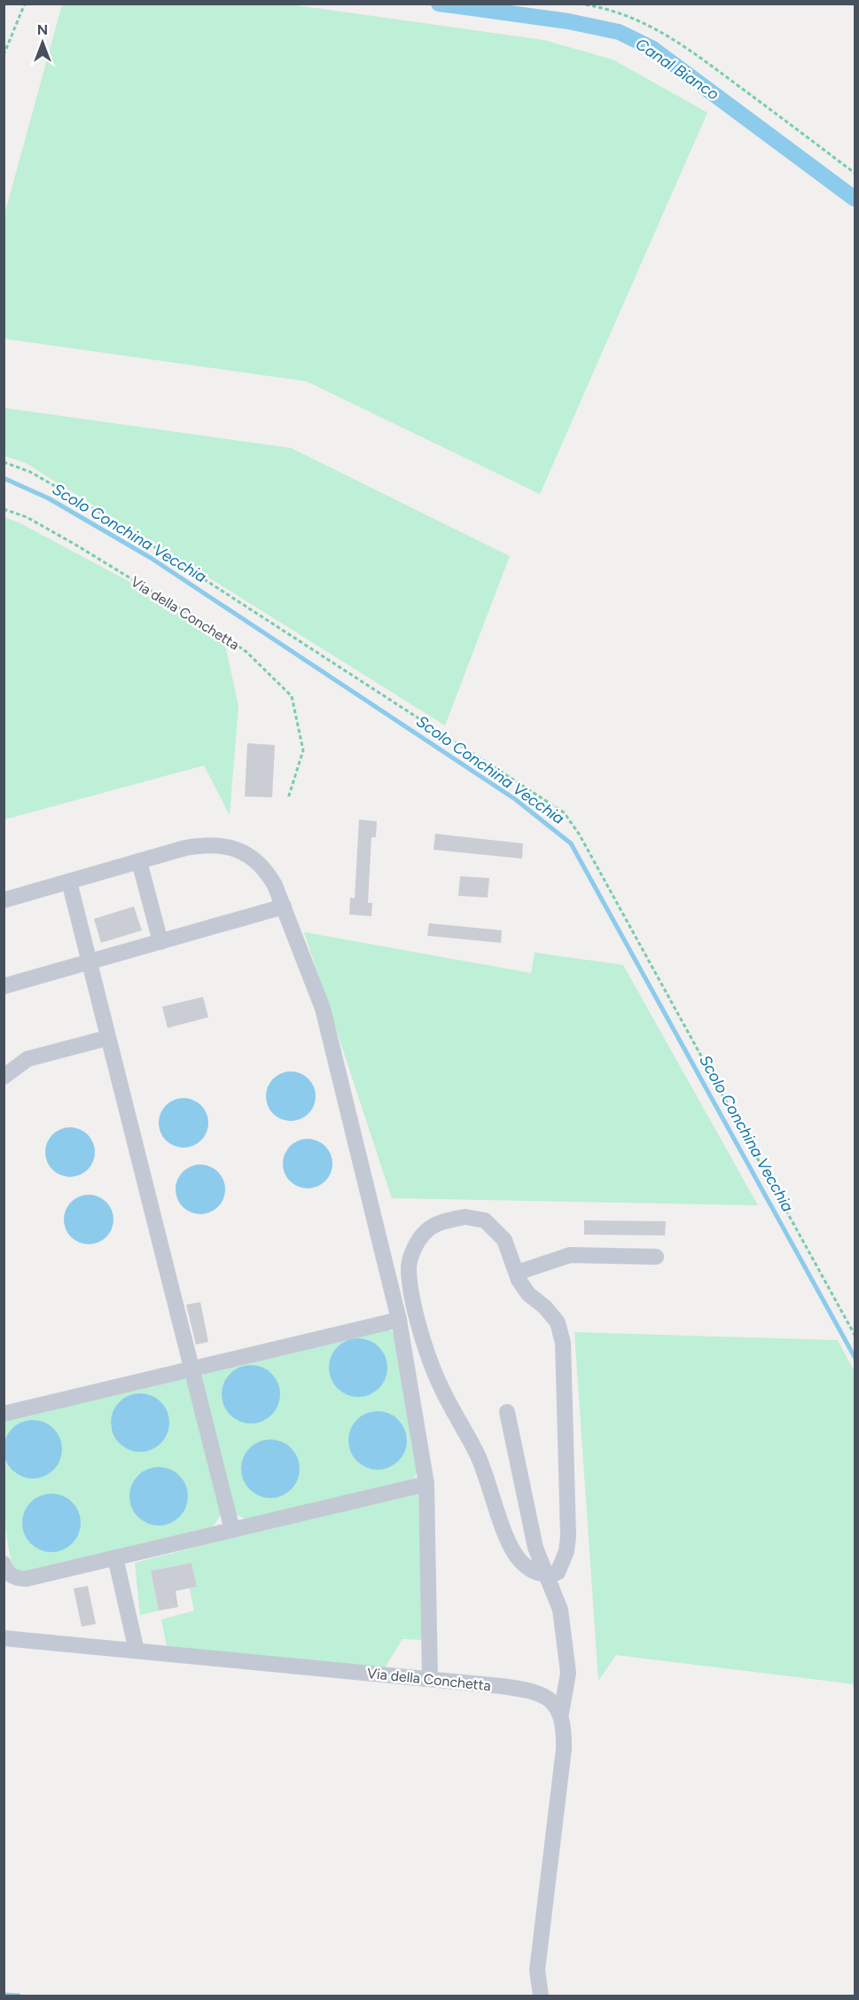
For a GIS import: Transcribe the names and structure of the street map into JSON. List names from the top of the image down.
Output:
{
  "streets": {
    "street": ["Via della Conchetta"]
  },
  "water": ["Canal Bianco", "Scolo Conchina Vecchia"],
  "north": "top"
}
